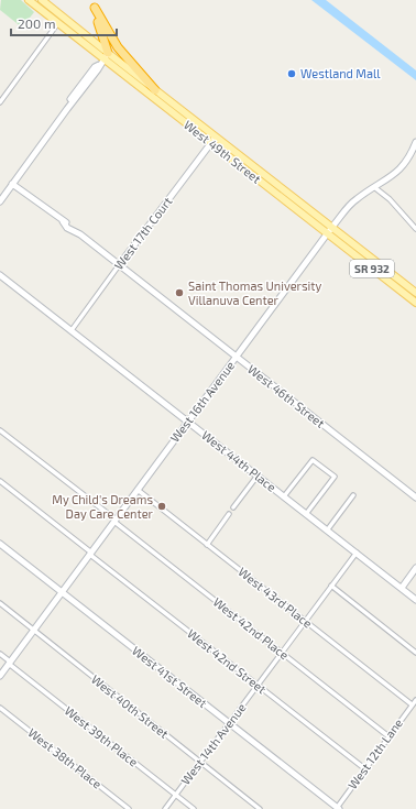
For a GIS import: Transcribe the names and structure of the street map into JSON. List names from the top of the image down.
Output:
{
  "streets": {
    "main road": ["West 49th Street", "SR 932"],
    "street": [
      "West 17th Court",
      "West 46th Street",
      "West 16th Avenue",
      "West 44th Place",
      "West 43rd Place",
      "West 42nd Place",
      "West 42nd Street",
      "West 41st Street",
      "West 40th Street",
      "West 39th Place",
      "West 14th Avenue",
      "West 12th Lane",
      "West 38th Place"
    ]
  },
  "crossings": [
    ["West 49th Street", "West 17th Court"],
    ["West 49th Street", "West 16th Avenue"],
    ["West 17th Court", "West 46th Street"],
    ["West 17th Court", "West 44th Place"],
    ["West 46th Street", "West 16th Avenue"],
    ["West 16th Avenue", "West 44th Place"],
    ["West 16th Avenue", "West 43rd Place"],
    ["West 16th Avenue", "West 42nd Place"],
    ["West 16th Avenue", "West 42nd Street"],
    ["West 16th Avenue", "West 41st Street"],
    ["West 16th Avenue", "West 40th Street"],
    ["West 16th Avenue", "West 39th Place"],
    ["West 44th Place", "West 14th Avenue"],
    ["West 43rd Place", "West 14th Avenue"],
    ["West 43rd Place", "West 12th Lane"],
    ["West 42nd Place", "West 14th Avenue"],
    ["West 42nd Place", "West 12th Lane"],
    ["West 42nd Street", "West 14th Avenue"],
    ["West 42nd Street", "West 12th Lane"],
    ["West 41st Street", "West 14th Avenue"],
    ["West 41st Street", "West 12th Lane"],
    ["West 40th Street", "West 14th Avenue"],
    ["West 39th Place", "West 14th Avenue"]
  ],
  "places": ["Westland Mall", "Saint Thomas University Villanuva Center", "My Child's Dreams Day Care Center"],
  "scale_bar": "200 m"
}
